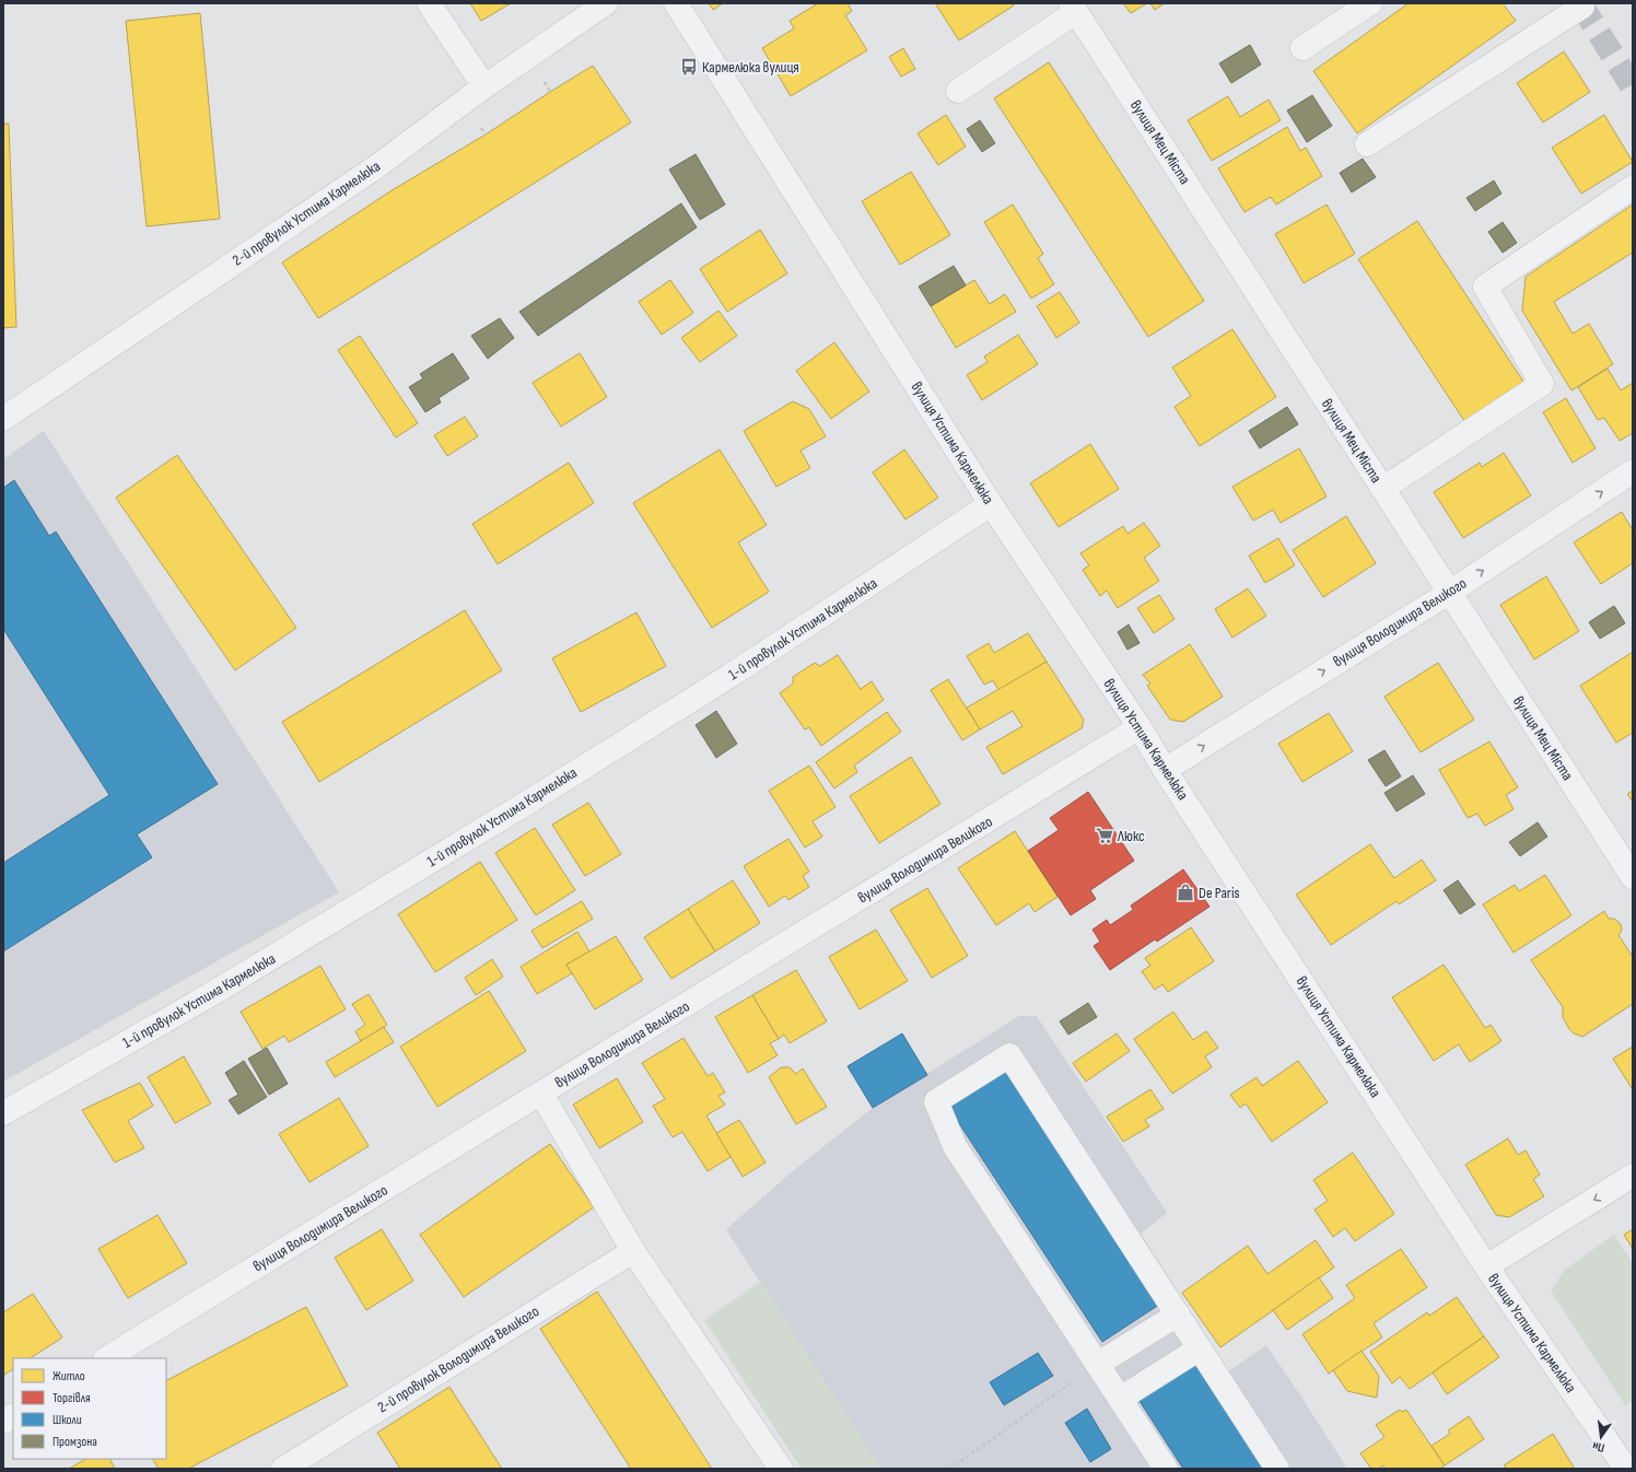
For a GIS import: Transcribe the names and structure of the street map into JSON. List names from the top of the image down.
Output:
{
  "streets": {
    "street": [
      "вулиця Мец Міста",
      "2-й провулок Устима Кармелюка",
      "вулиця Устима Кармелюка",
      "вулиця Володимира Великого",
      "1-й провулок Устима Кармелюка",
      "2-й провулок Володимира Великого"
    ]
  },
  "crossings": [
    ["вулиця Мец Міста", "вулиця Володимира Великого"],
    ["вулиця Устима Кармелюка", "вулиця Володимира Великого"],
    ["вулиця Устима Кармелюка", "1-й провулок Устима Кармелюка"]
  ],
  "places": {
    "bus stop": ["Кармелюка вулиця"],
    "supermarket": ["Люкс"],
    "shop": ["De Paris"]
  },
  "legend": [
    "Житло",
    "Торгівля",
    "Школи",
    "Промзона"
  ],
  "north": "bottom"
}
